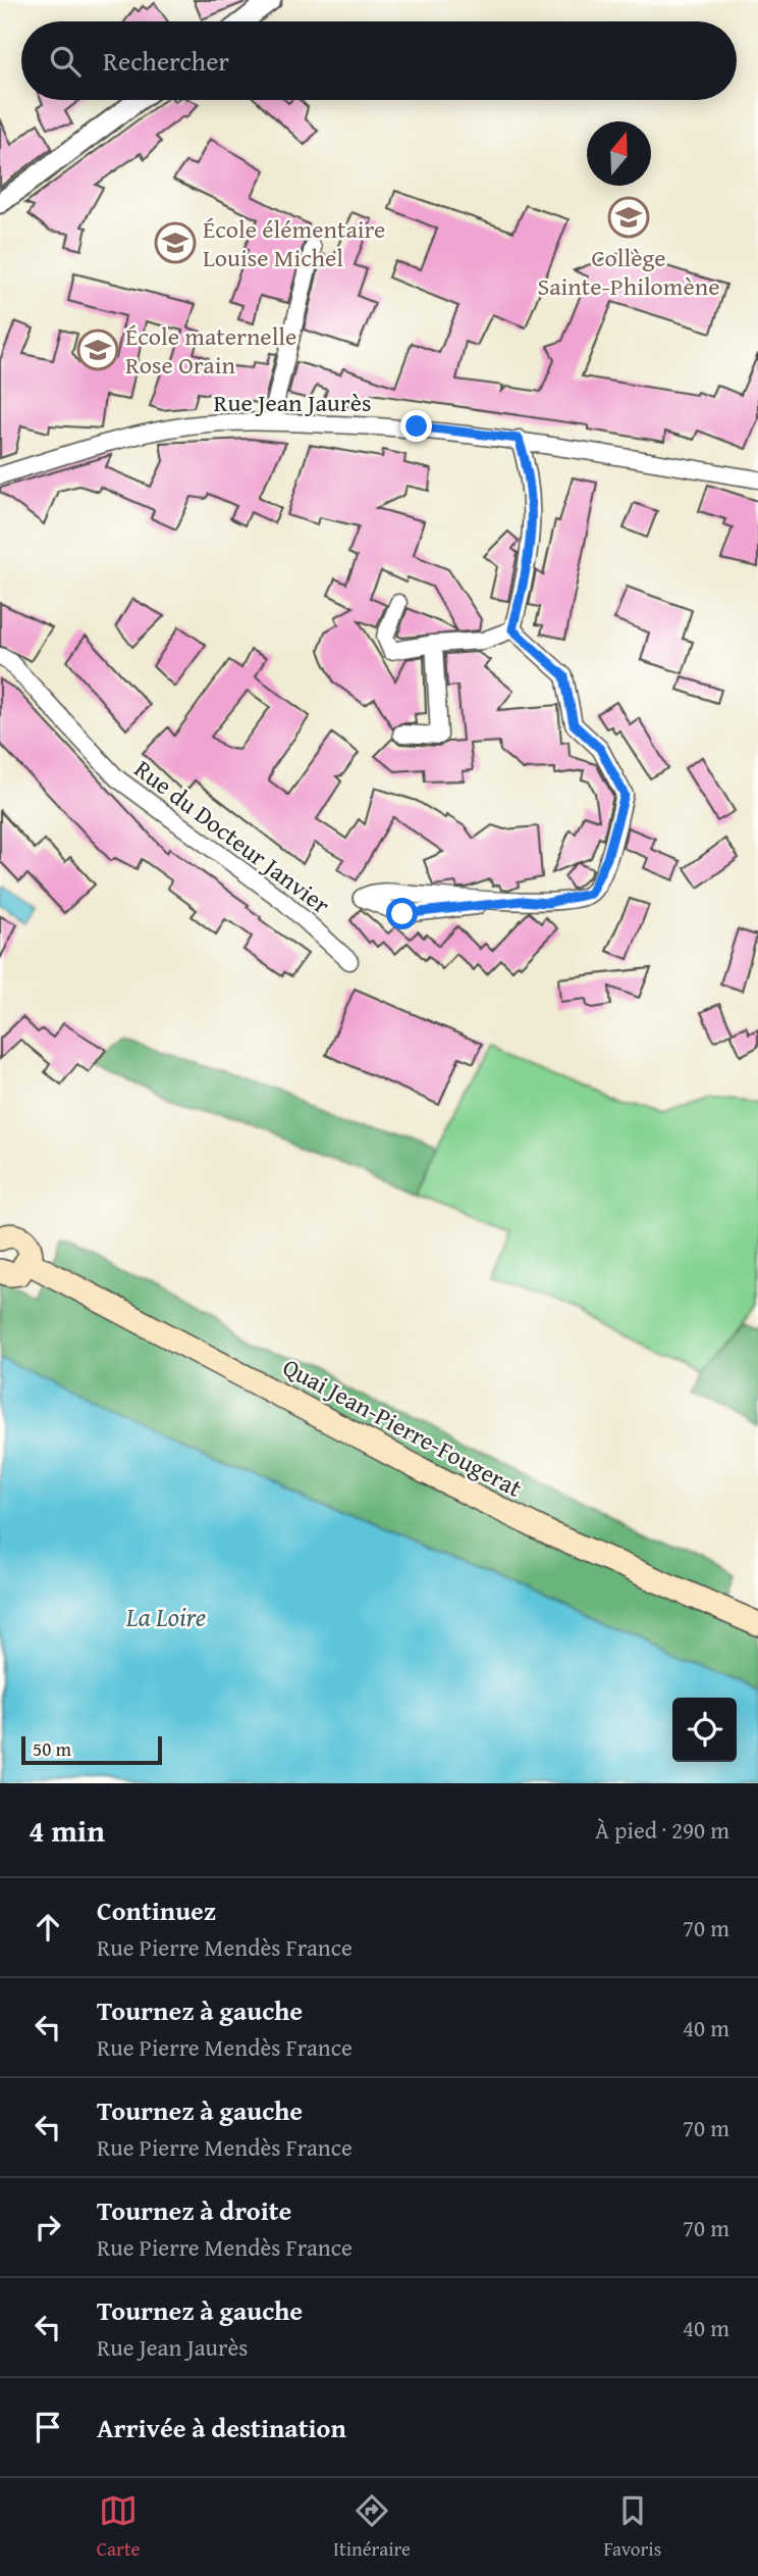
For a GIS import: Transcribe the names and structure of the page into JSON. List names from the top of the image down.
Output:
{
  "streets": {
    "main road": ["Quai Jean-Pierre-Fougerat"],
    "street": ["Rue Jean Jaurès", "Rue du Docteur Janvier"]
  },
  "water": ["La Loire"],
  "places": {
    "school or university": ["Collège Sainte-Philomène", "École élémentaire Louise Michel", "École maternelle Rose Orain"]
  },
  "scale_bar": "50 m",
  "north": "top",
  "page": {
    "search": "Rechercher",
    "scale": "50 m",
    "heading": ["4 min", "À pied · 290 m"],
    "list": [
      ["Continuez", "Rue Pierre Mendès France", "70 m"],
      ["Tournez à gauche", "Rue Pierre Mendès France", "40 m"],
      ["Tournez à gauche", "Rue Pierre Mendès France", "70 m"],
      ["Tournez à droite", "Rue Pierre Mendès France", "70 m"],
      ["Tournez à gauche", "Rue Jean Jaurès", "40 m"],
      "Arrivée à destination"
    ],
    "nav": ["Carte", "Itinéraire", "Favoris"]
  }
}
